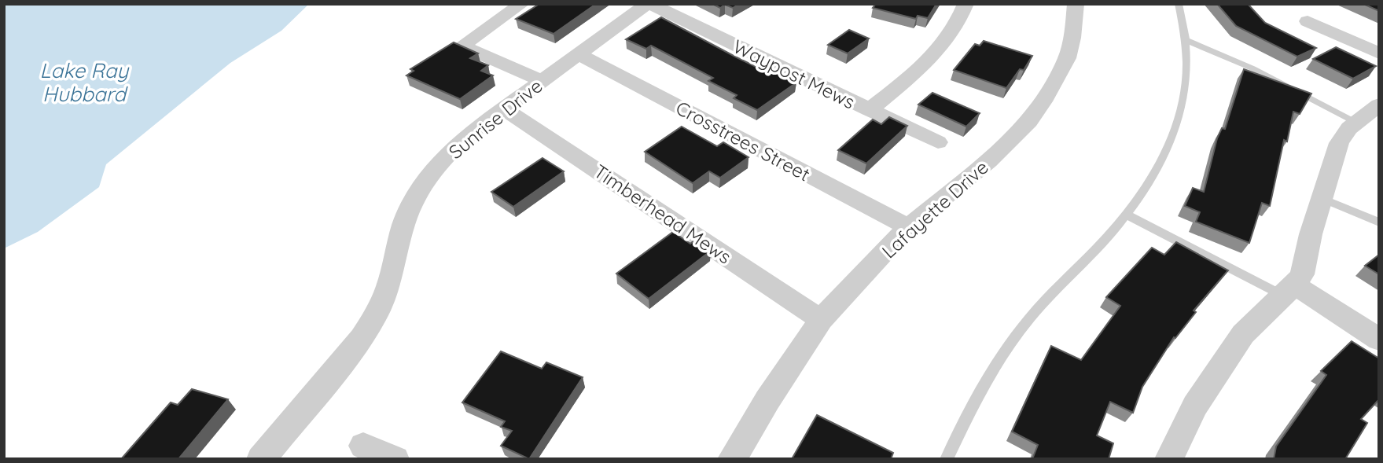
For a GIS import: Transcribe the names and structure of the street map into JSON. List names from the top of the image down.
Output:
{
  "streets": {
    "street": [
      "Waypost Mews",
      "Sunrise Drive",
      "Crosstrees Street",
      "Lafayette Drive",
      "Timberhead Mews"
    ]
  },
  "crossings": [
    ["Waypost Mews", "Sunrise Drive"],
    ["Sunrise Drive", "Crosstrees Street"],
    ["Sunrise Drive", "Timberhead Mews"],
    ["Crosstrees Street", "Lafayette Drive"],
    ["Lafayette Drive", "Timberhead Mews"]
  ],
  "water": ["Lake Ray Hubbard"]
}
